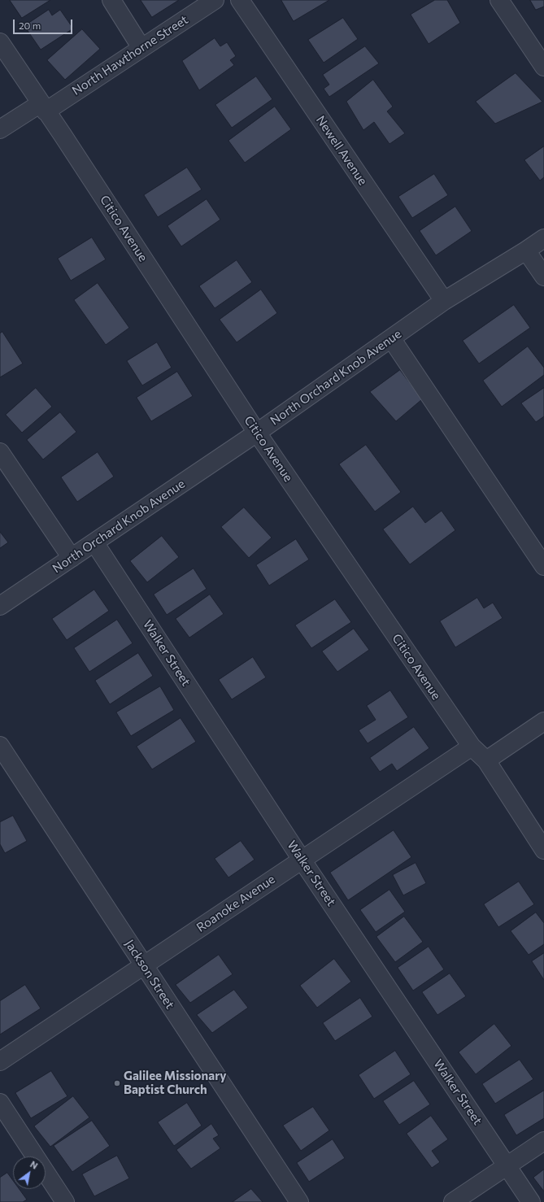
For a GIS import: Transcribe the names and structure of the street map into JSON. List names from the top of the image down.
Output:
{
  "streets": {
    "street": [
      "North Hawthorne Street",
      "Newell Avenue",
      "Citico Avenue",
      "North Orchard Knob Avenue",
      "Walker Street",
      "Roanoke Avenue",
      "Jackson Street"
    ]
  },
  "crossings": [
    ["North Hawthorne Street", "Citico Avenue"],
    ["Newell Avenue", "North Orchard Knob Avenue"],
    ["Citico Avenue", "North Orchard Knob Avenue"],
    ["Citico Avenue", "Roanoke Avenue"],
    ["North Orchard Knob Avenue", "Walker Street"],
    ["Walker Street", "Roanoke Avenue"],
    ["Roanoke Avenue", "Jackson Street"]
  ],
  "places": ["Galilee Missionary Baptist Church"],
  "scale_bar": "20 m",
  "north": "top right"
}
